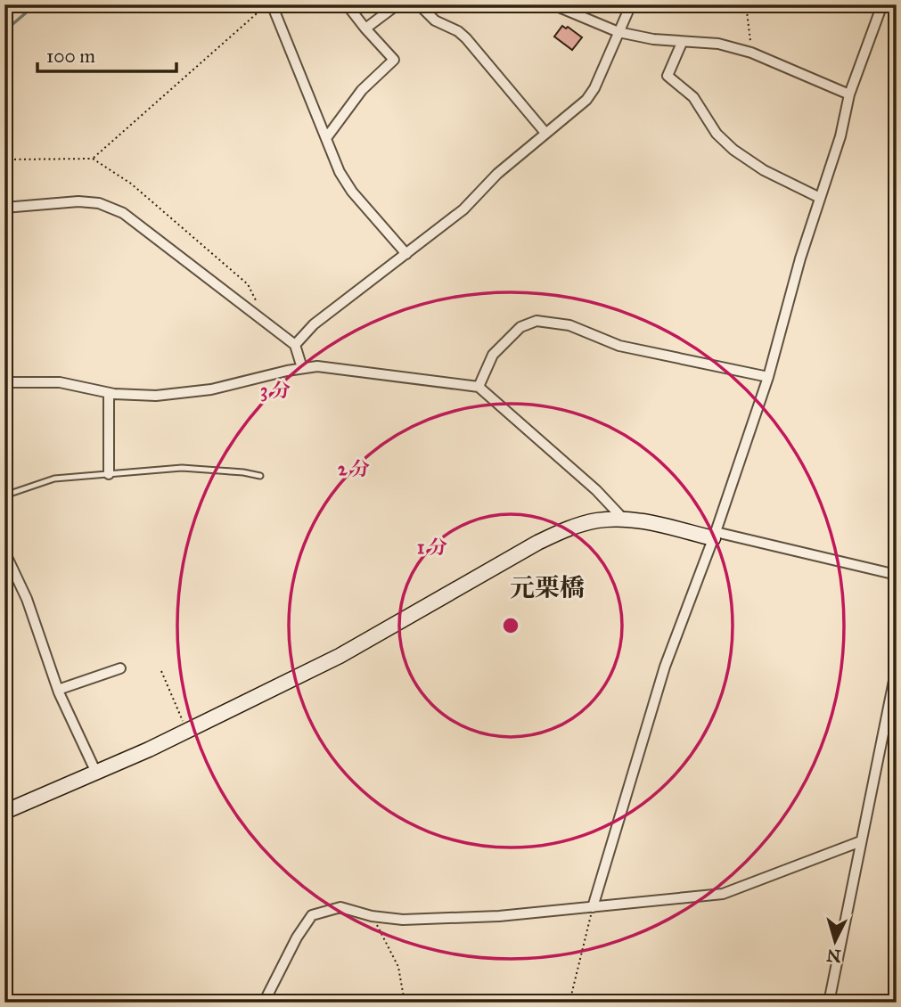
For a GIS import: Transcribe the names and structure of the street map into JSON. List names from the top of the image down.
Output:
{
  "districts": ["元栗橋"],
  "scale_bar": "100 m",
  "north": "bottom",
  "rings": ["3 分", "2 分", "1 分"]
}
